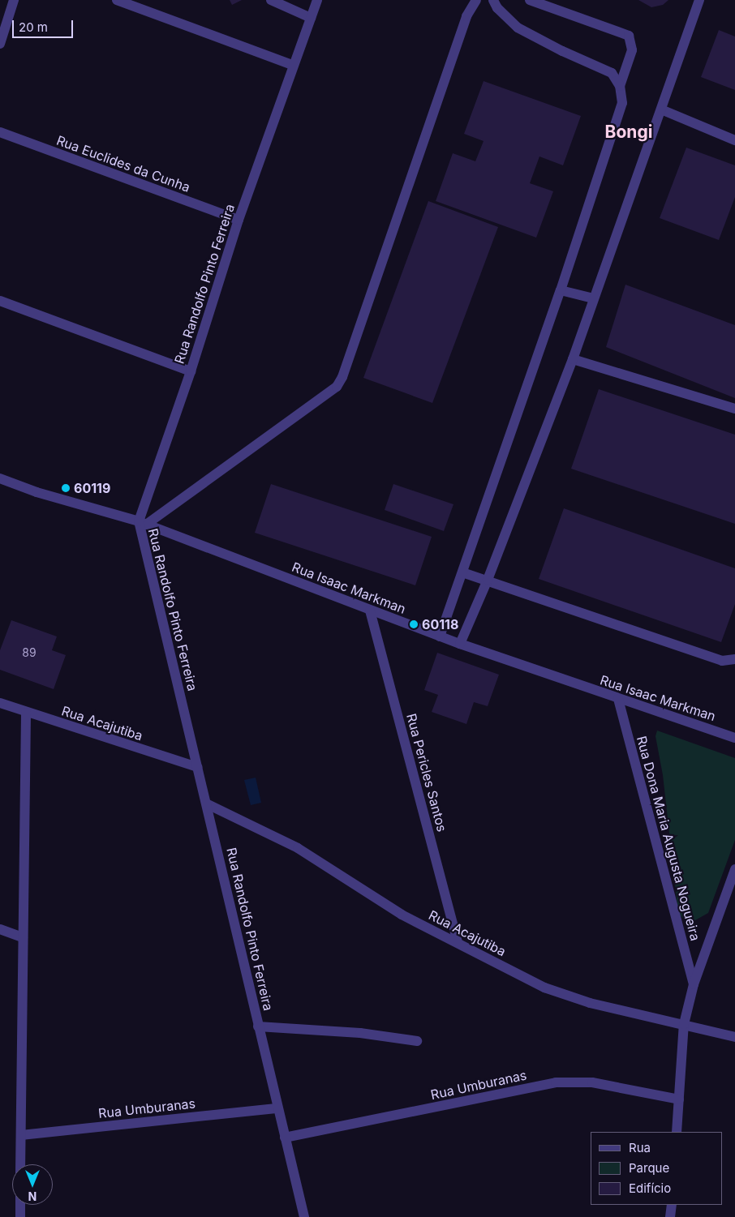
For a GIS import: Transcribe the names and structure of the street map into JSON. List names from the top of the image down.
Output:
{
  "streets": {
    "street": [
      "Rua Euclides da Cunha",
      "Rua Randolfo Pinto Ferreira",
      "Rua Isaac Markman",
      "Rua Acajutiba",
      "Rua Pericles Santos",
      "Rua Dona Maria Augusta Nogueira",
      "Rua Umburanas"
    ]
  },
  "crossings": [
    ["Rua Euclides da Cunha", "Rua Randolfo Pinto Ferreira"],
    ["Rua Randolfo Pinto Ferreira", "Rua Isaac Markman"],
    ["Rua Randolfo Pinto Ferreira", "Rua Acajutiba"],
    ["Rua Randolfo Pinto Ferreira", "Rua Umburanas"],
    ["Rua Isaac Markman", "Rua Pericles Santos"],
    ["Rua Isaac Markman", "Rua Dona Maria Augusta Nogueira"],
    ["Rua Acajutiba", "Rua Pericles Santos"],
    ["Rua Acajutiba", "Rua Dona Maria Augusta Nogueira"],
    ["Rua Dona Maria Augusta Nogueira", "Rua Umburanas"]
  ],
  "districts": ["Bongi"],
  "places": ["60119", "60118"],
  "house_numbers": ["89"],
  "legend": ["Rua", "Parque", "Edifício"],
  "scale_bar": "20 m",
  "north": "bottom"
}
